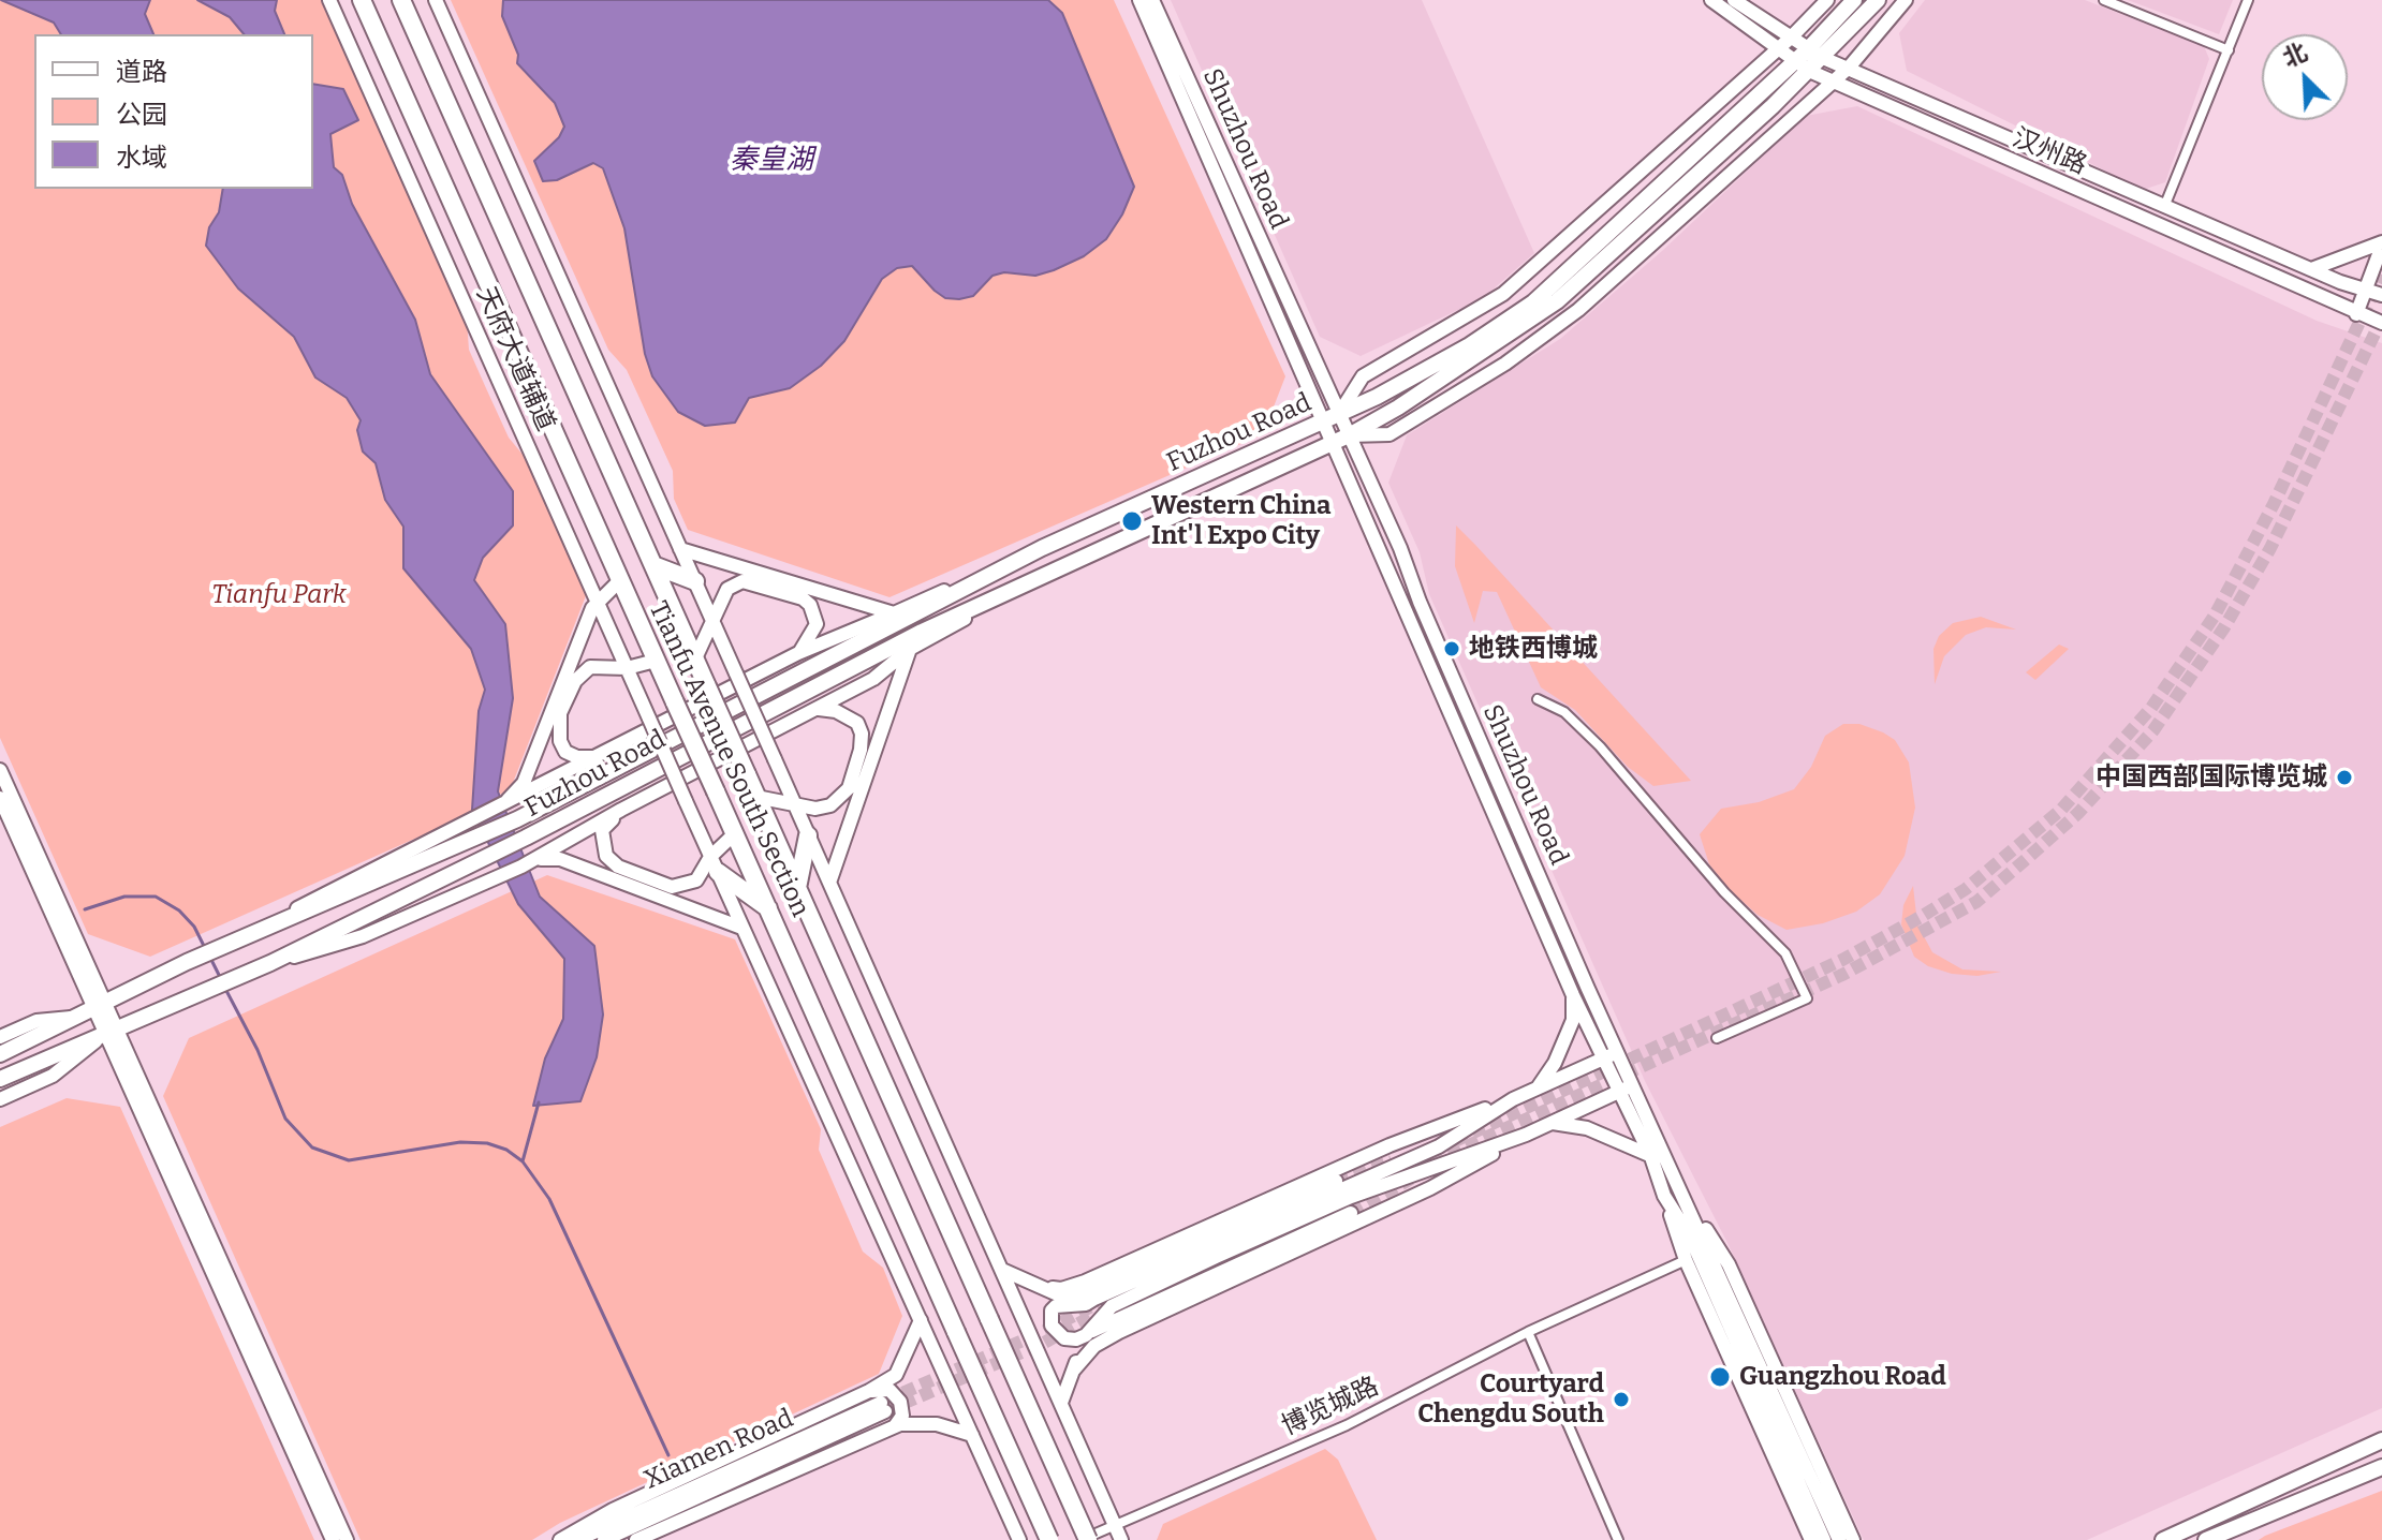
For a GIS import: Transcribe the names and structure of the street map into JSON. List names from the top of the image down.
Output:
{
  "streets": {
    "highway": ["Tianfu Avenue South Section"],
    "main road": [
      "Shuzhou Road",
      "汉州路",
      "天府大道辅道",
      "Fuzhou Road",
      "Xiamen Road"
    ],
    "street": ["博览城路"]
  },
  "crossings": [
    ["Shuzhou Road", "Fuzhou Road"],
    ["汉州路", "Fuzhou Road"],
    ["Tianfu Avenue South Section", "博览城路"]
  ],
  "water": ["秦皇湖"],
  "parks": ["Tianfu Park"],
  "places": [
    "Western China Int'l Expo City",
    "地铁西博城",
    "中国西部国际博览城",
    "Guangzhou Road",
    "Courtyard Chengdu South"
  ],
  "legend": ["道路", "公园", "水域"],
  "north": "top left"
}
